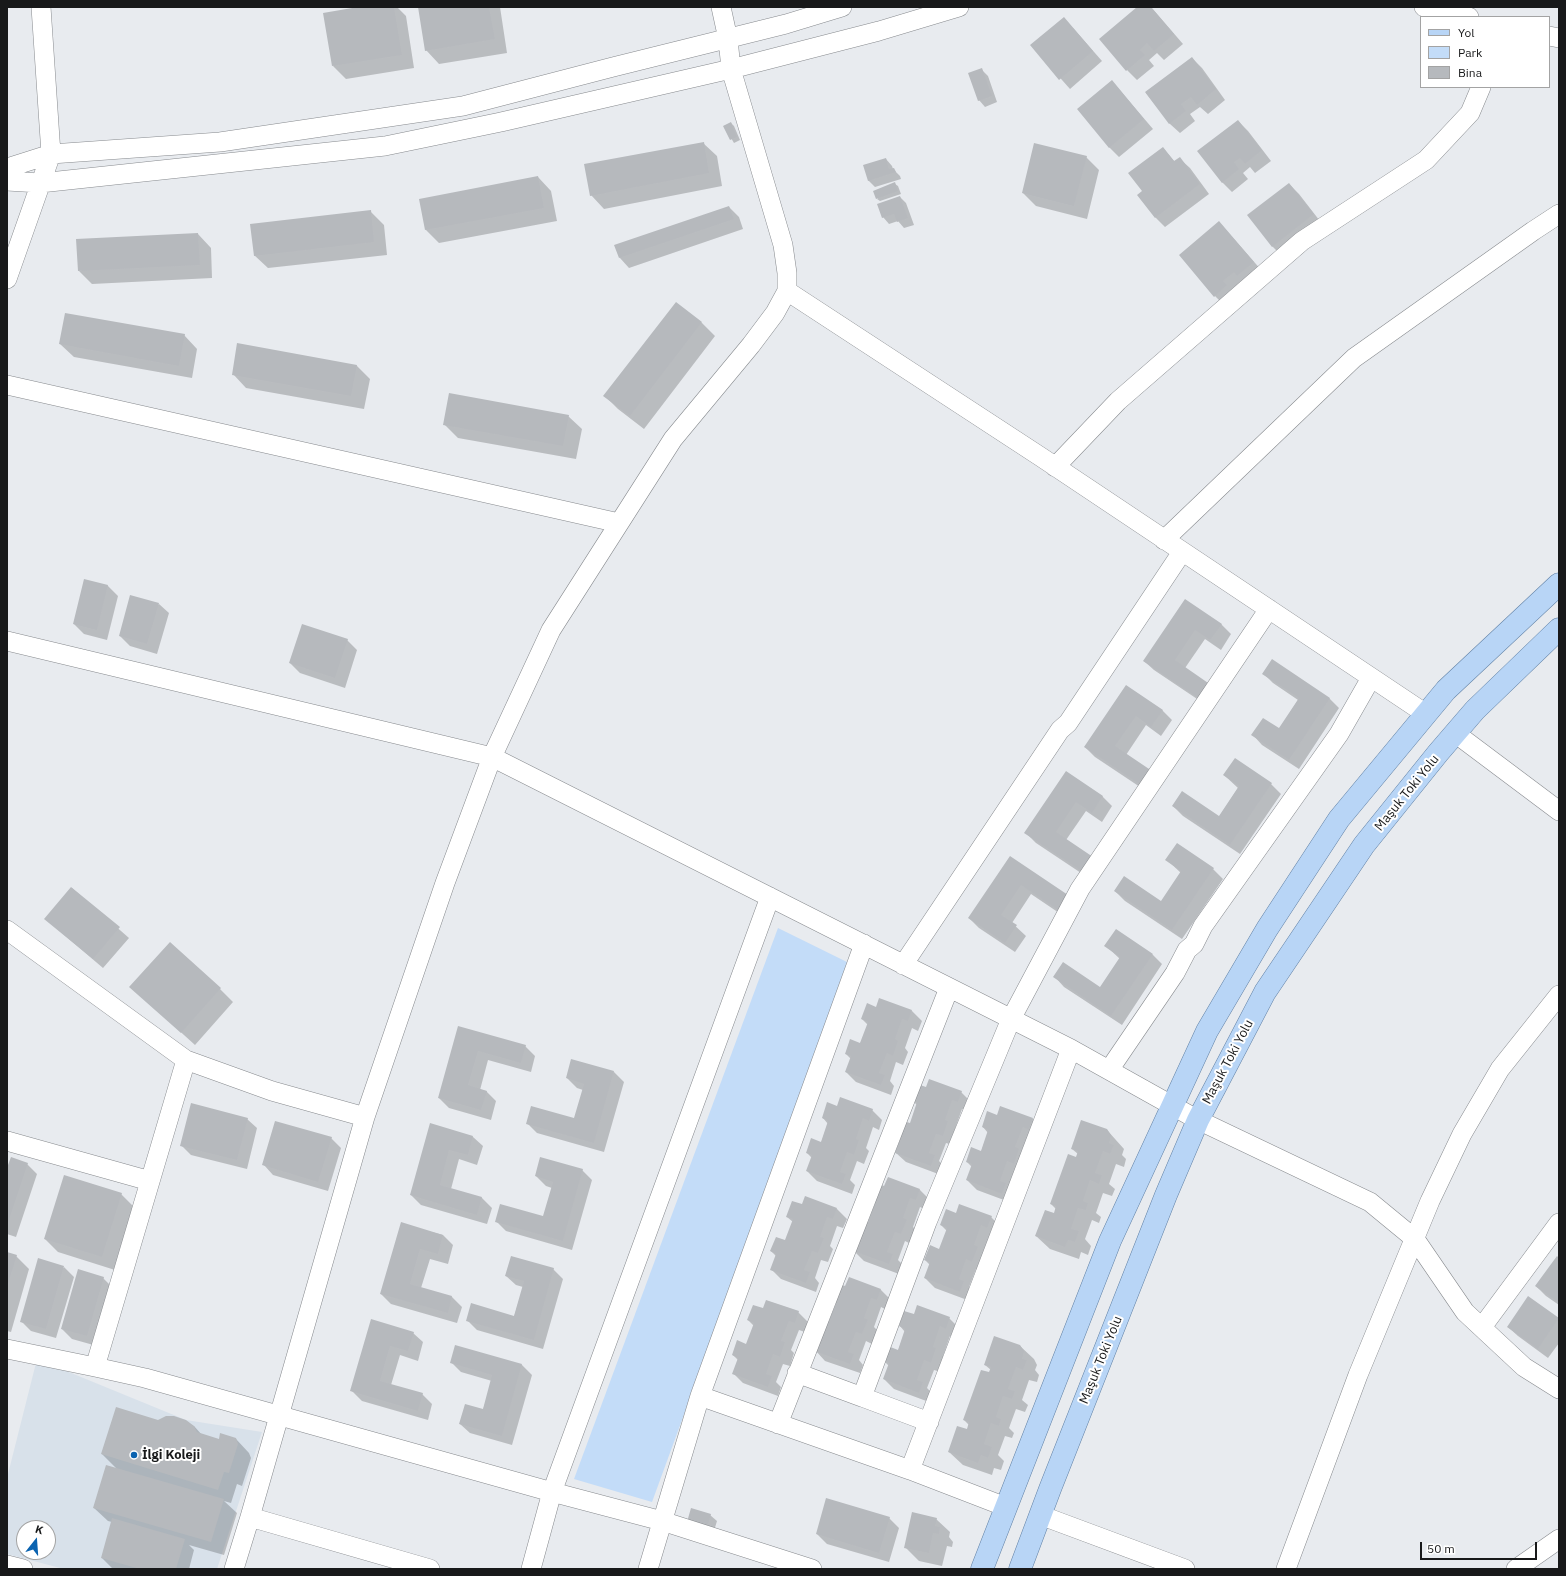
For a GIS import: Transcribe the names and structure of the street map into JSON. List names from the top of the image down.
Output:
{
  "streets": {
    "main road": ["Maşuk Toki Yolu"]
  },
  "places": ["İlgi Koleji"],
  "legend": ["Yol", "Park", "Bina"],
  "scale_bar": "50 m",
  "north": "top"
}
